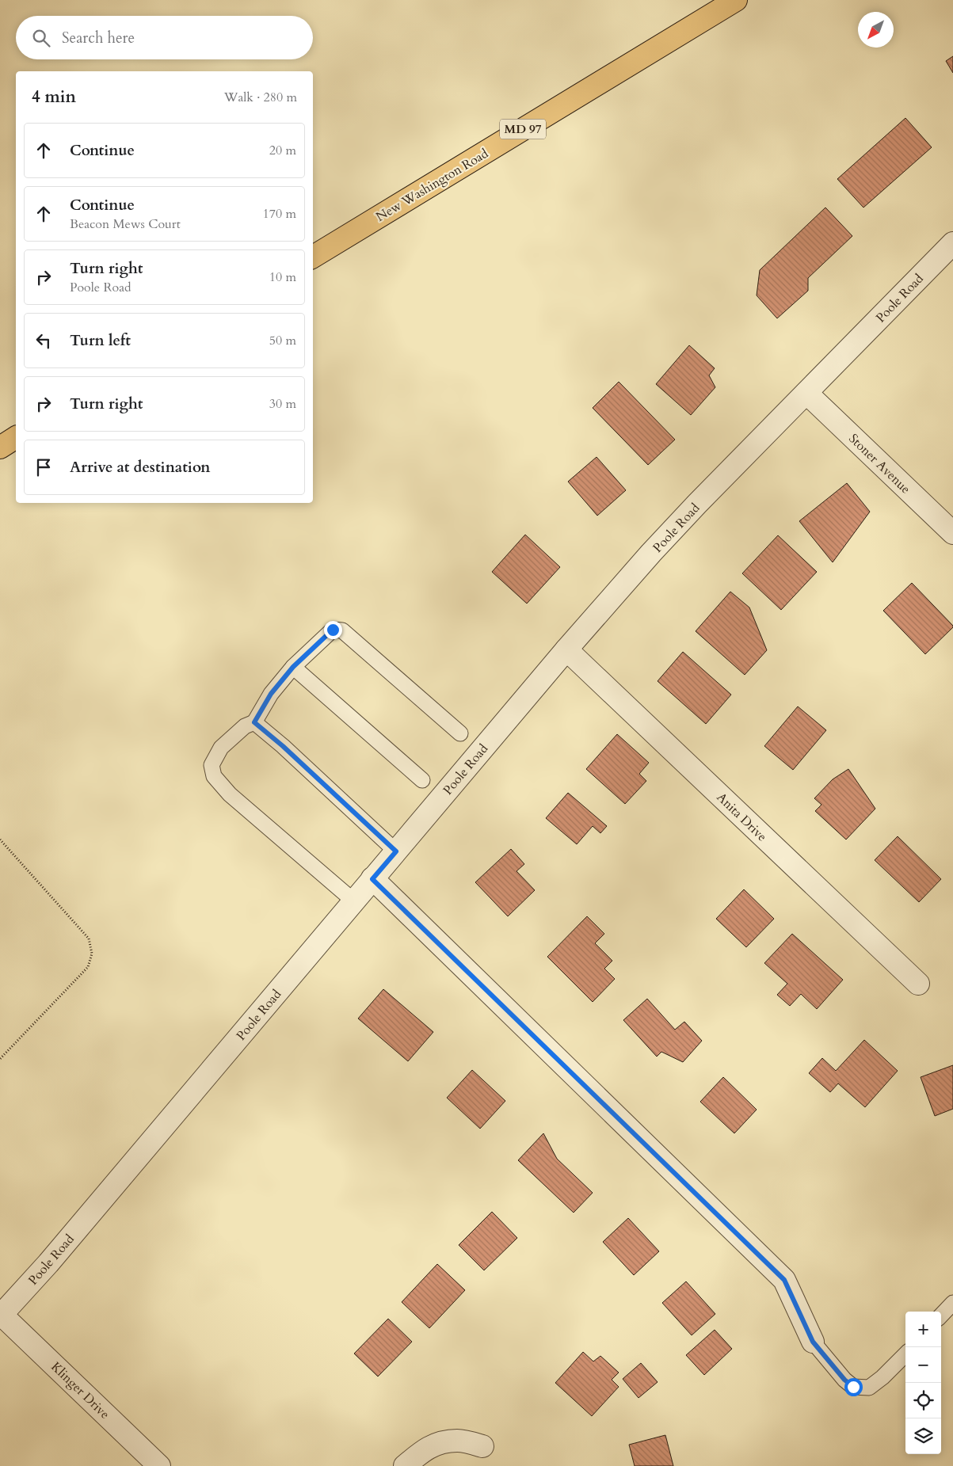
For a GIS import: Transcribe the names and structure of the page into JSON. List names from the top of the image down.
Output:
{
  "streets": {
    "main road": ["MD 97", "New Washington Road"],
    "street": [
      "Poole Road",
      "Stoner Avenue",
      "Anita Drive",
      "Klinger Drive"
    ]
  },
  "crossings": [
    ["Poole Road", "Stoner Avenue"],
    ["Poole Road", "Anita Drive"],
    ["Poole Road", "Klinger Drive"]
  ],
  "north": "bottom left",
  "page": {
    "search": "Search here",
    "heading": ["4 min", "Walk · 280 m"],
    "list": [
      ["Continue", "20 m"],
      ["Continue", "Beacon Mews Court", "170 m"],
      ["Turn right", "Poole Road", "10 m"],
      ["Turn left", "50 m"],
      ["Turn right", "30 m"],
      "Arrive at destination"
    ],
    "map_buttons": ["+", "−"]
  }
}
